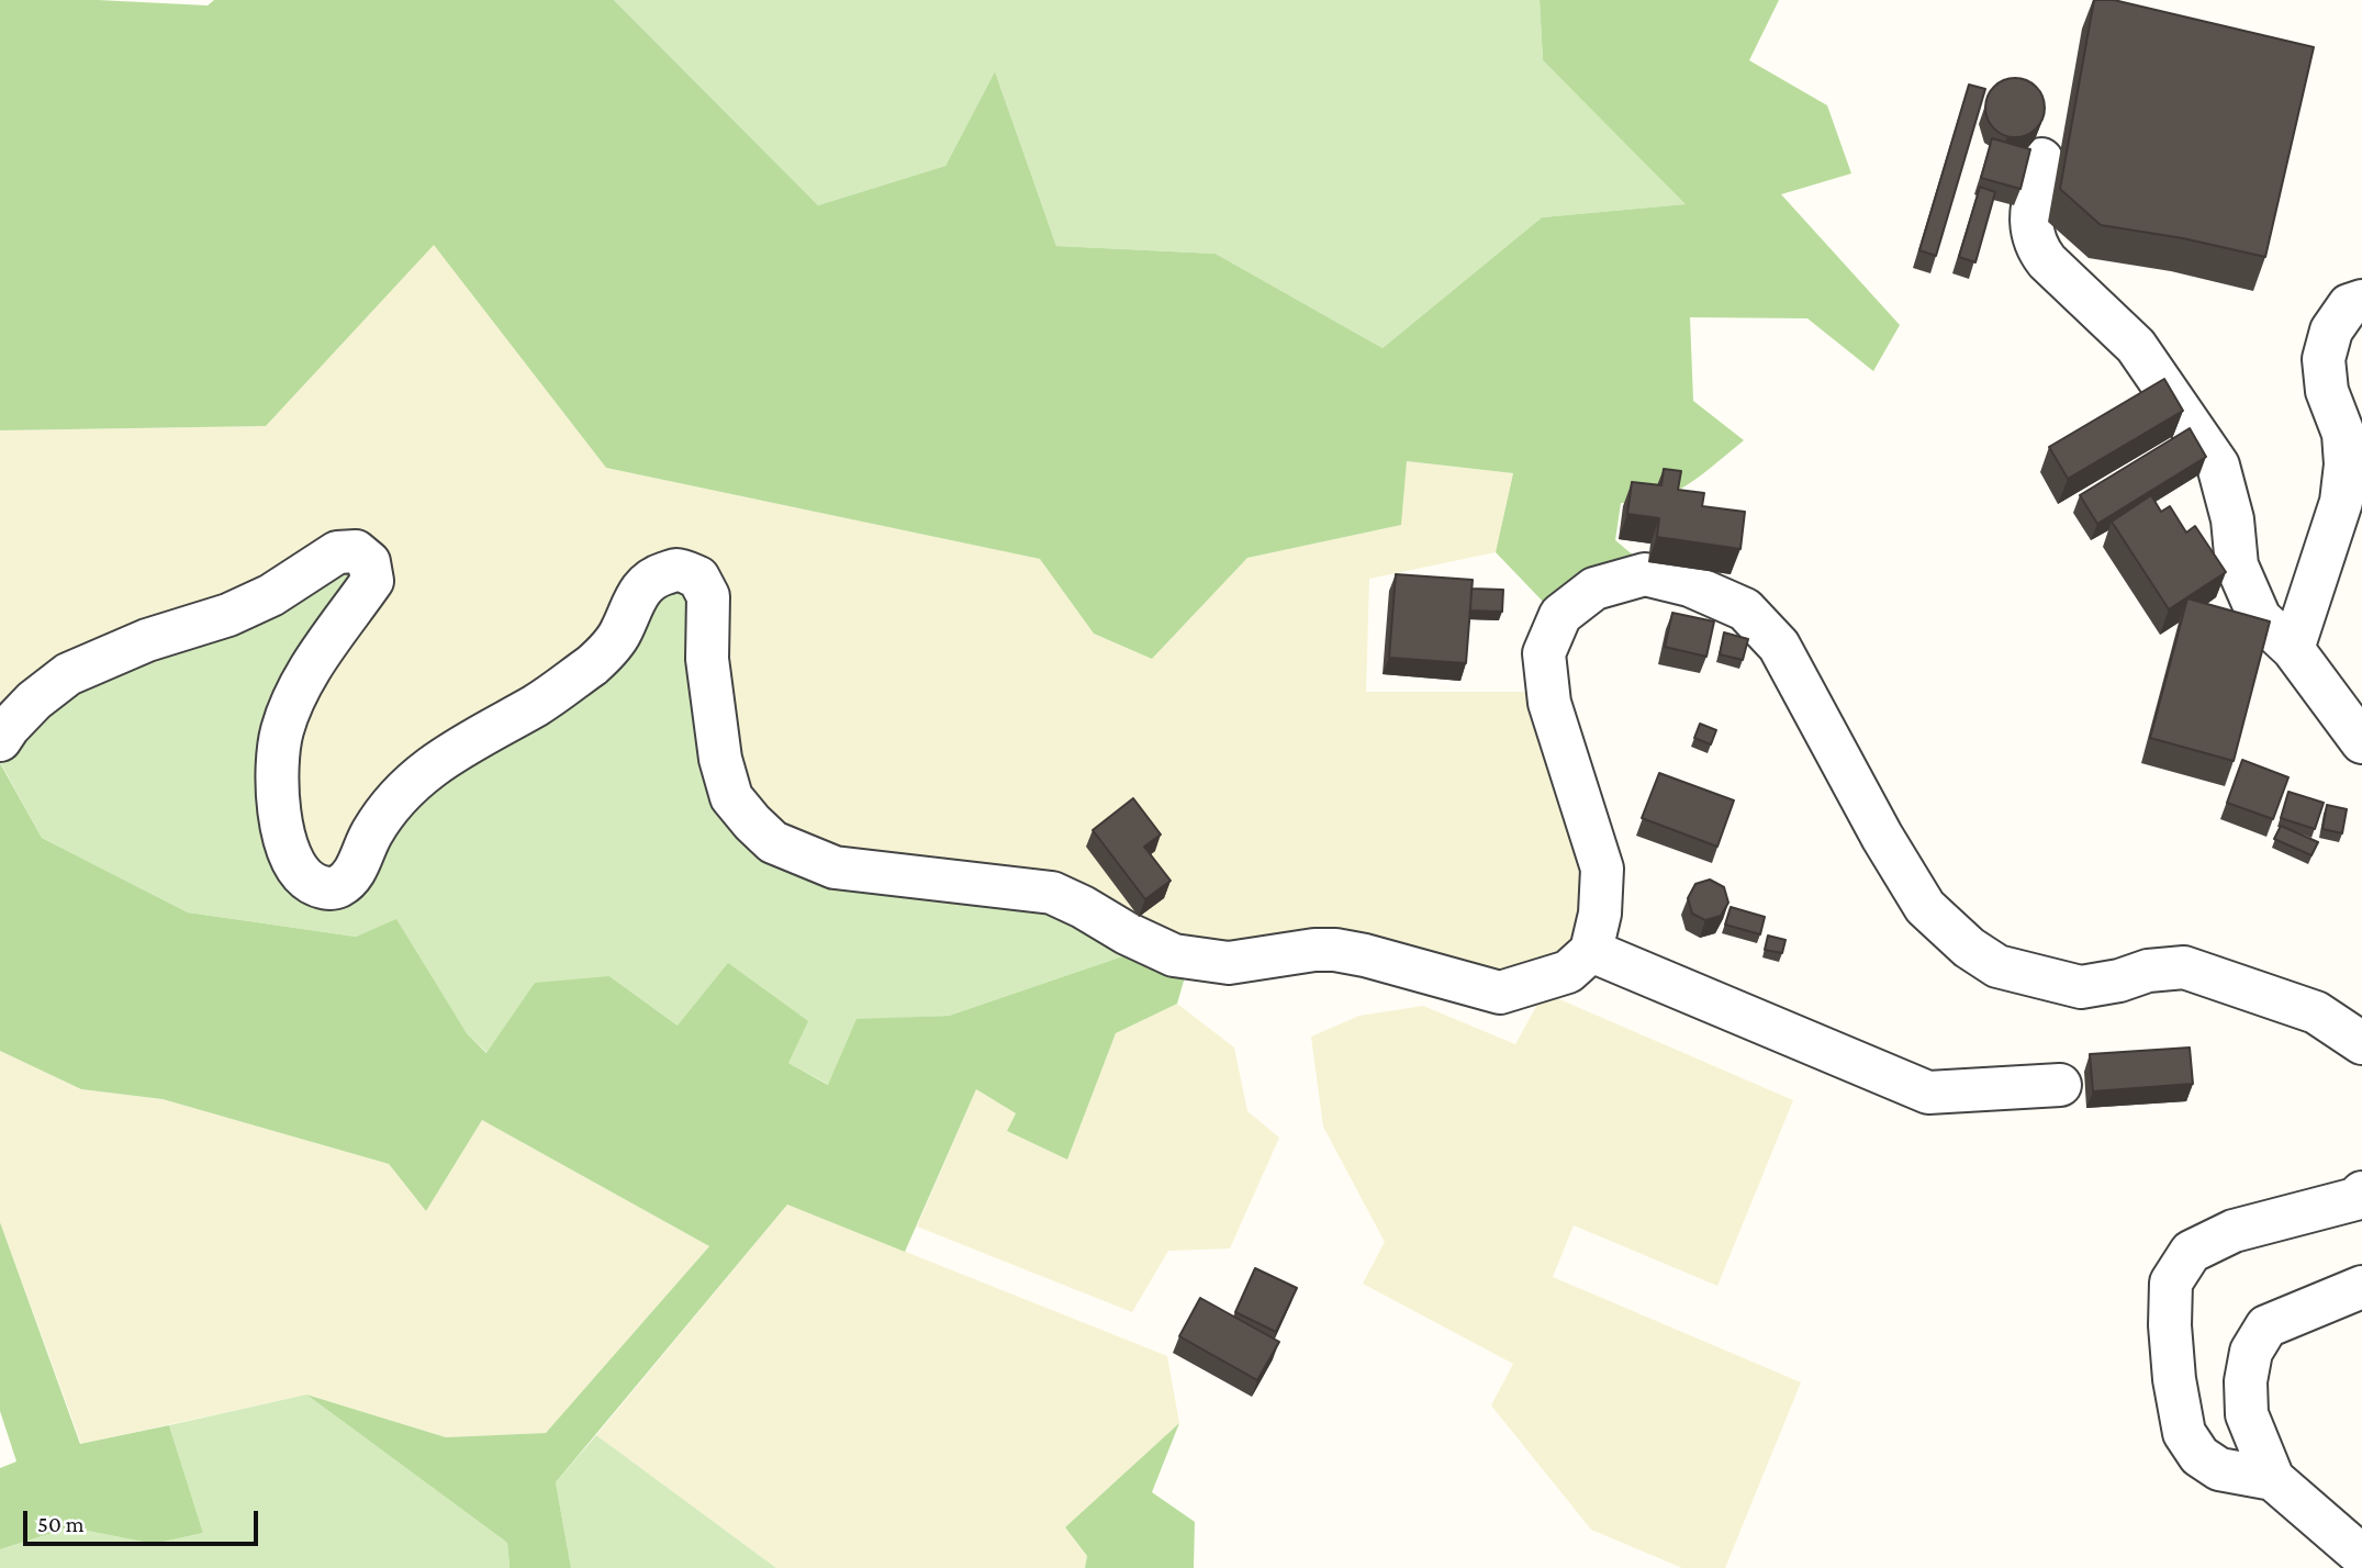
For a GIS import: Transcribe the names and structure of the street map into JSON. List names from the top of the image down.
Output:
{
  "scale_bar": "50 m"
}
